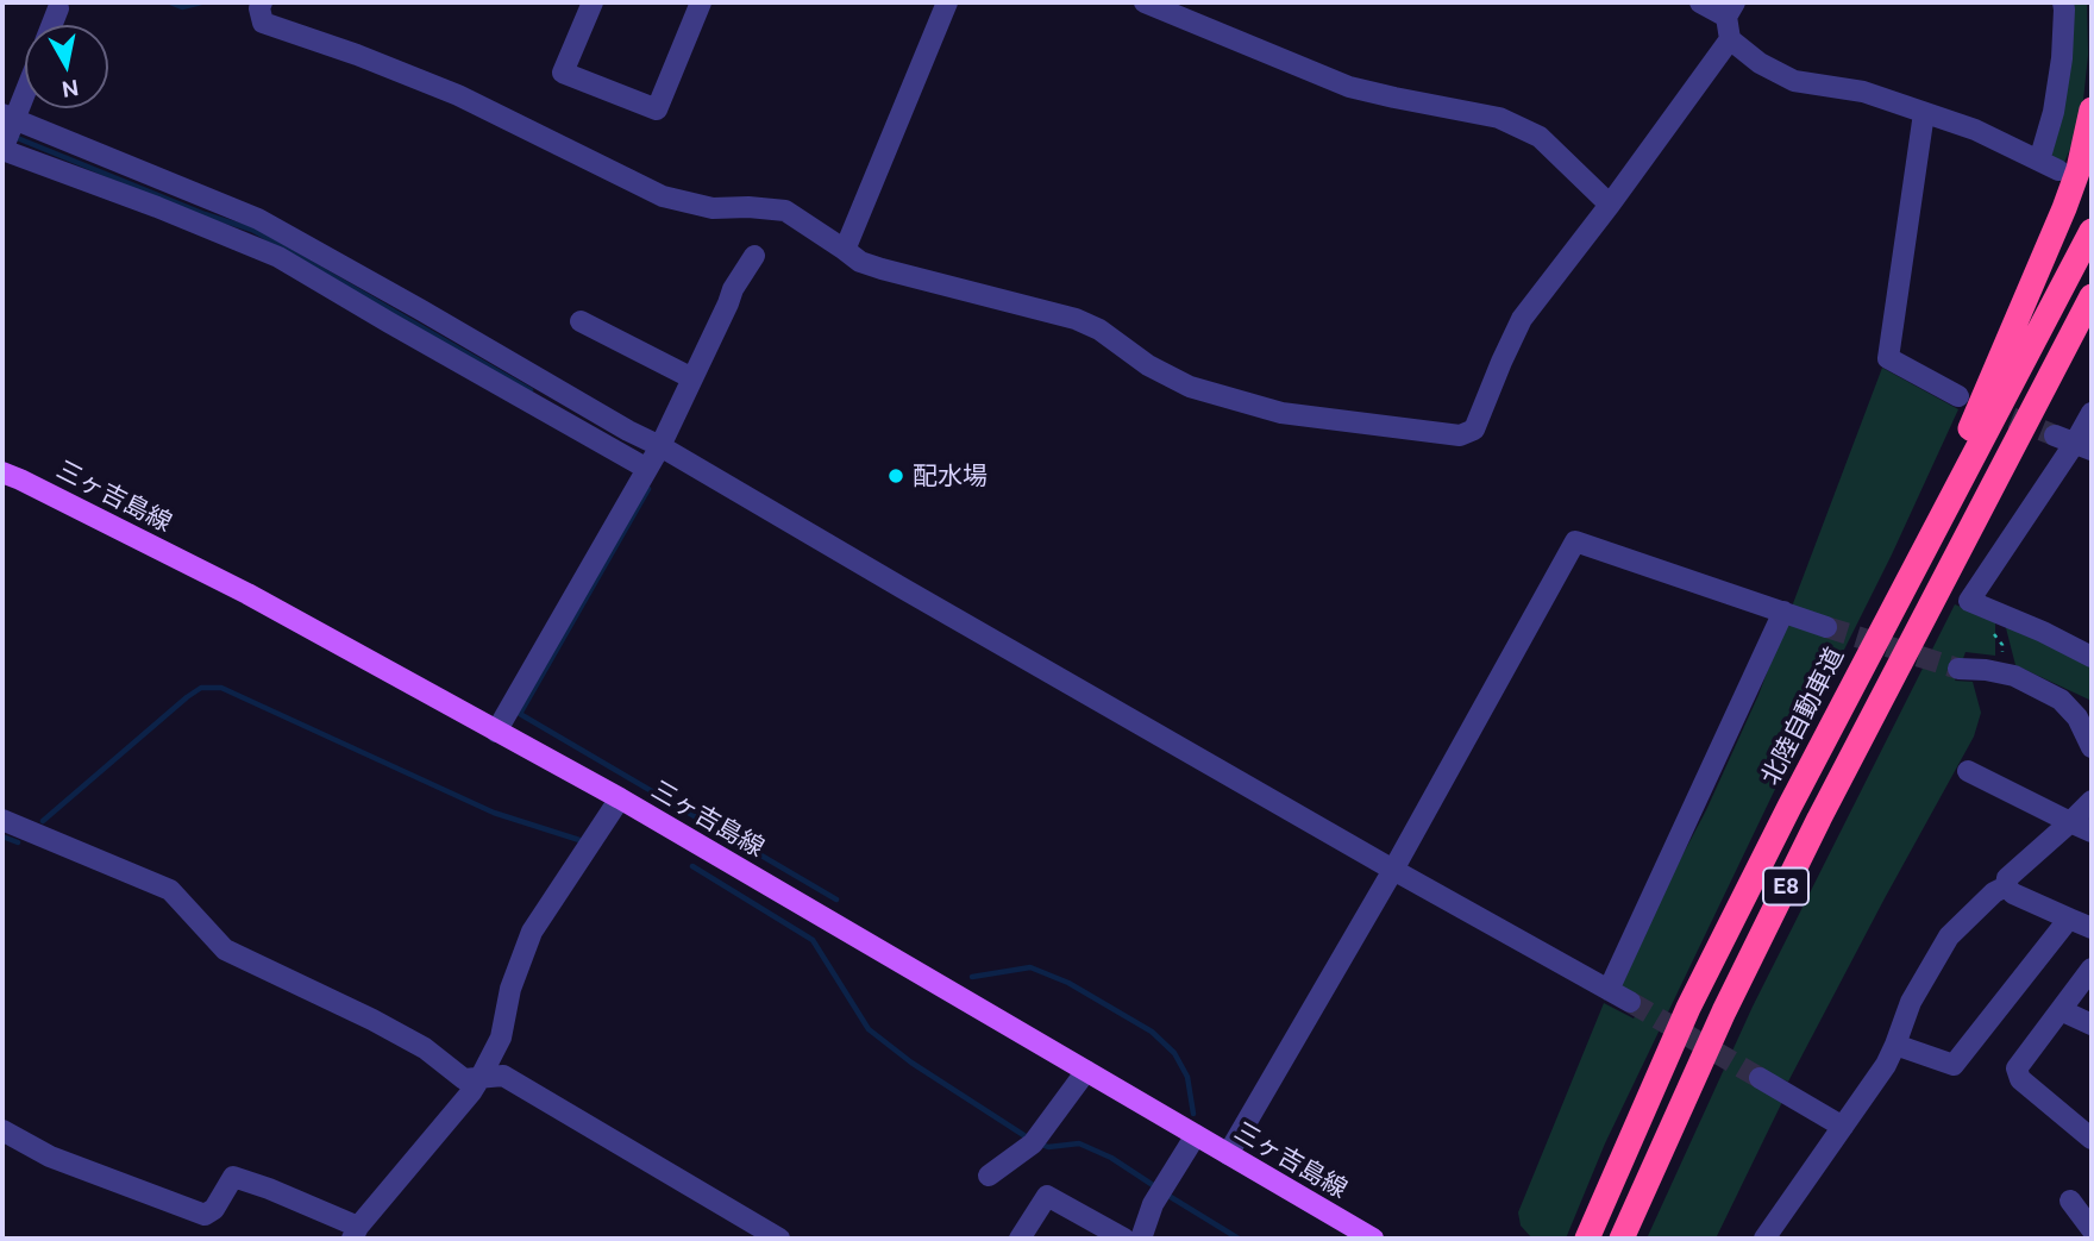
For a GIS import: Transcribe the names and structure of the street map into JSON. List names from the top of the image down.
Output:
{
  "streets": {
    "highway": ["北陸自動車道", "E8"],
    "main road": ["三ヶ吉島線"]
  },
  "places": ["配水場"],
  "north": "bottom"
}
